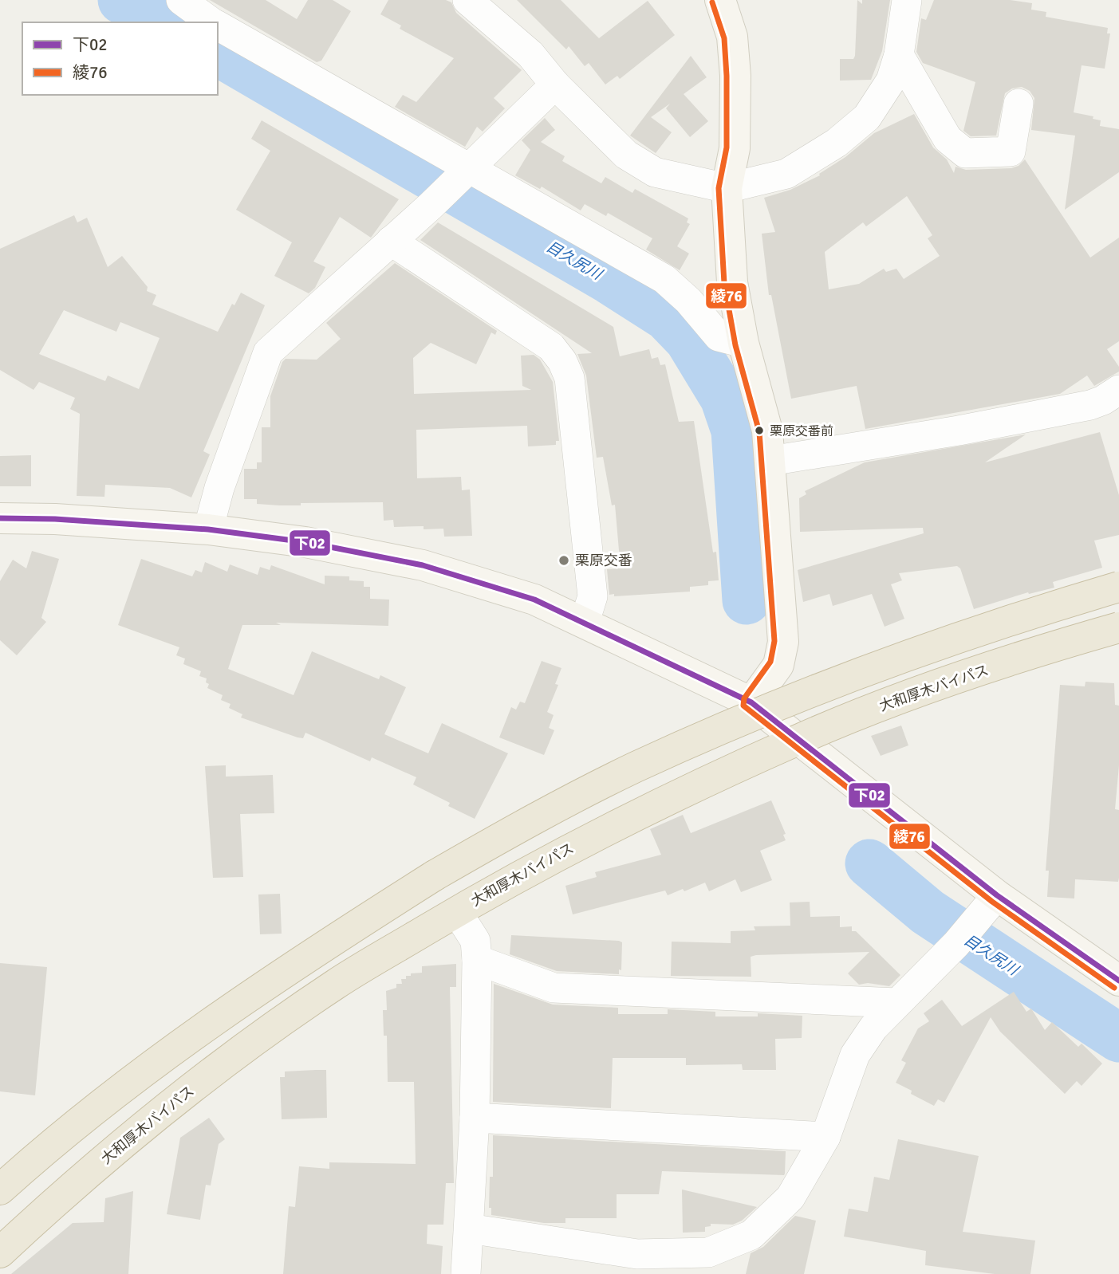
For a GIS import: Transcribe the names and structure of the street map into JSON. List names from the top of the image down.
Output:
{
  "streets": {
    "highway": ["大和厚木バイパス"]
  },
  "water": ["目久尻川"],
  "places": ["栗原交番前", "栗原交番"],
  "lines": ["transit line 綾76", "transit line 下02"],
  "legend": ["下02", "綾76"]
}
